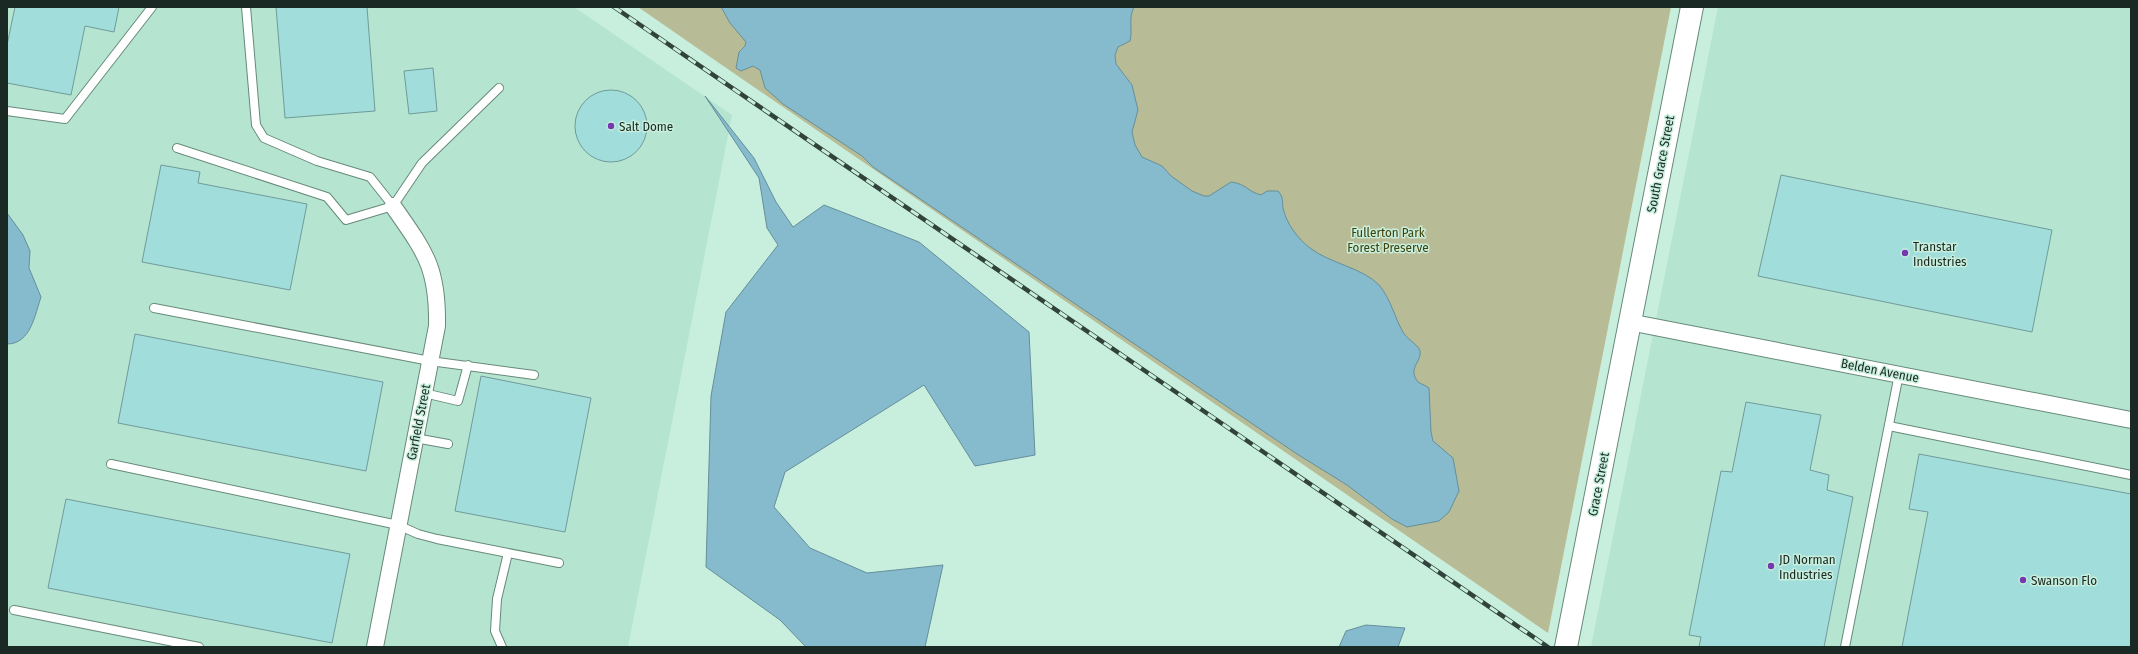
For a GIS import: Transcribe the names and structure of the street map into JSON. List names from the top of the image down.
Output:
{
  "streets": {
    "street": [
      "South Grace Street",
      "Belden Avenue",
      "Garfield Street",
      "Grace Street"
    ]
  },
  "crossings": [
    ["South Grace Street", "Belden Avenue"],
    ["South Grace Street", "Grace Street"],
    ["Belden Avenue", "Grace Street"]
  ],
  "parks": ["Fullerton Park Forest Preserve"],
  "places": [
    "Salt Dome",
    "Transtar Industries",
    "JD Norman Industries",
    "Swanson Flo"
  ]
}
